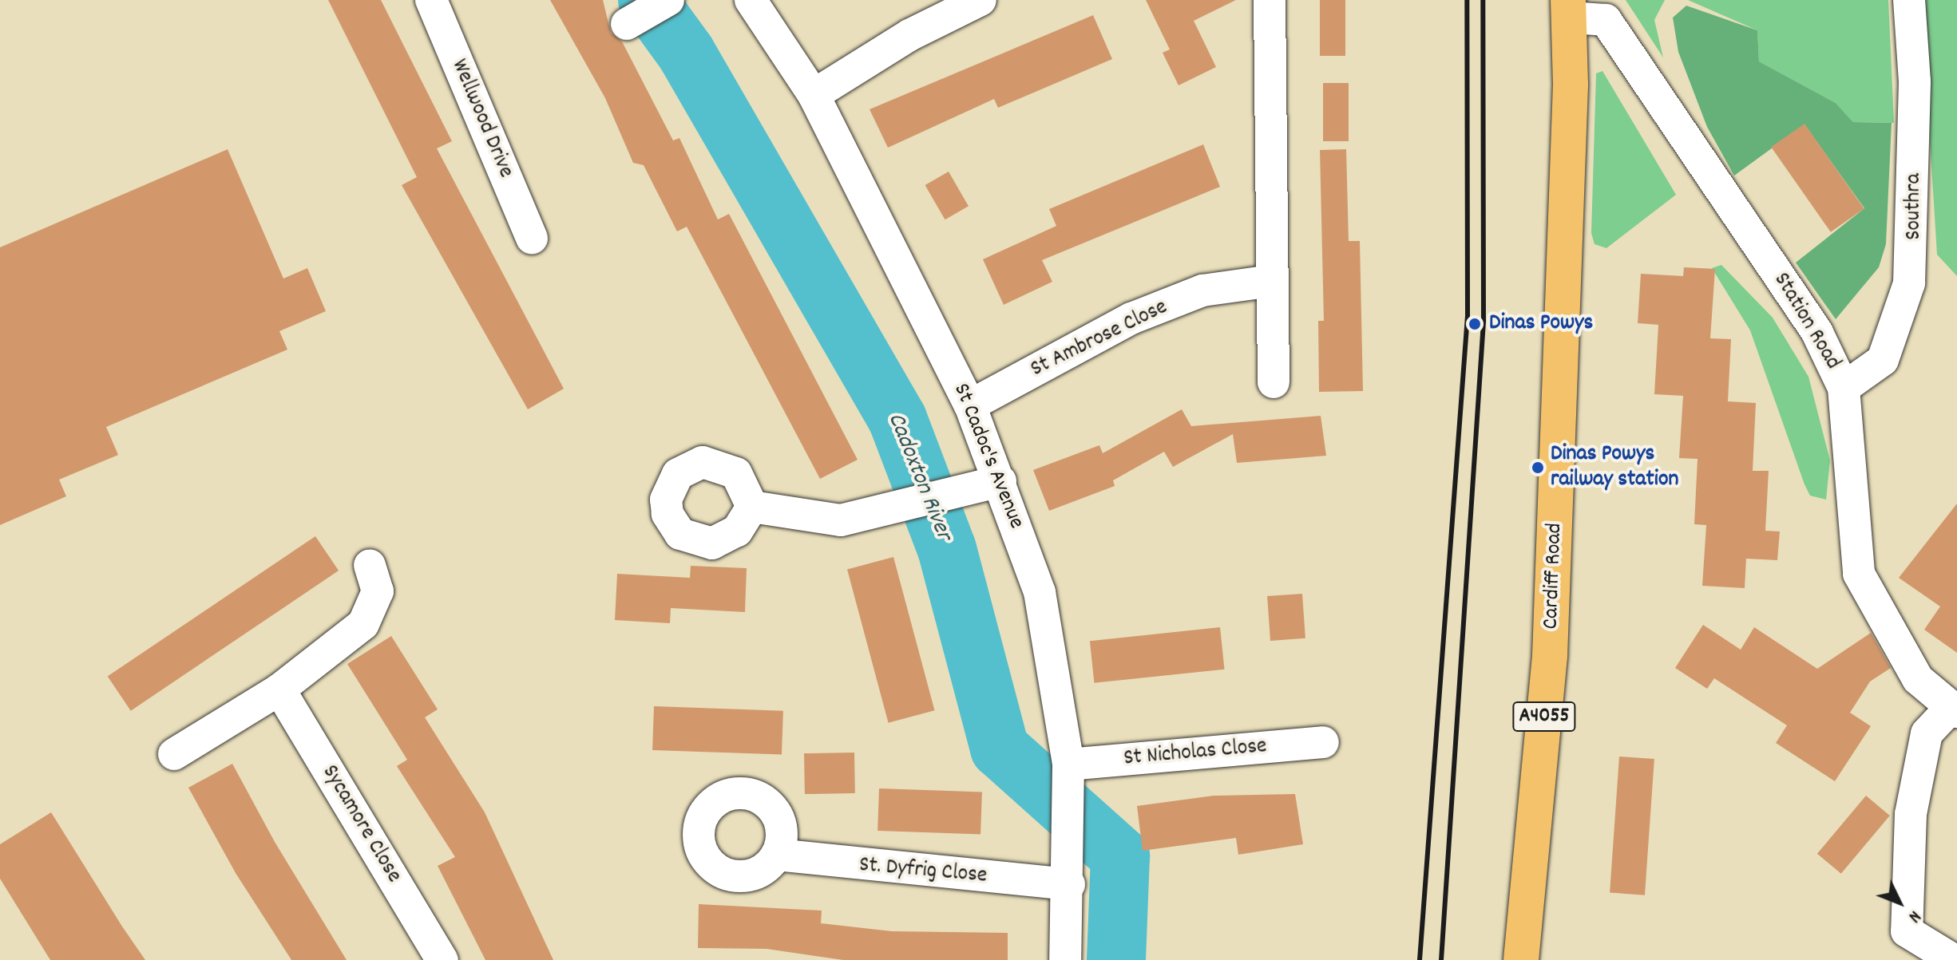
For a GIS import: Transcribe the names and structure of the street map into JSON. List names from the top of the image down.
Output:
{
  "streets": {
    "main road": ["Cardiff Road", "A4055"],
    "street": [
      "Wellwood Drive",
      "Southra",
      "Station Road",
      "St Ambrose Close",
      "St Cadoc's Avenue",
      "St Nicholas Close",
      "Sycamore Close",
      "St. Dyfrig Close"
    ]
  },
  "crossings": [
    ["Southra", "Station Road"],
    ["Station Road", "Cardiff Road"],
    ["St Ambrose Close", "St Cadoc's Avenue"],
    ["St Cadoc's Avenue", "St Nicholas Close"],
    ["St Cadoc's Avenue", "St. Dyfrig Close"]
  ],
  "water": ["Cadoxton River"],
  "places": ["Dinas Powys", "Dinas Powys railway station"],
  "north": "bottom right"
}
